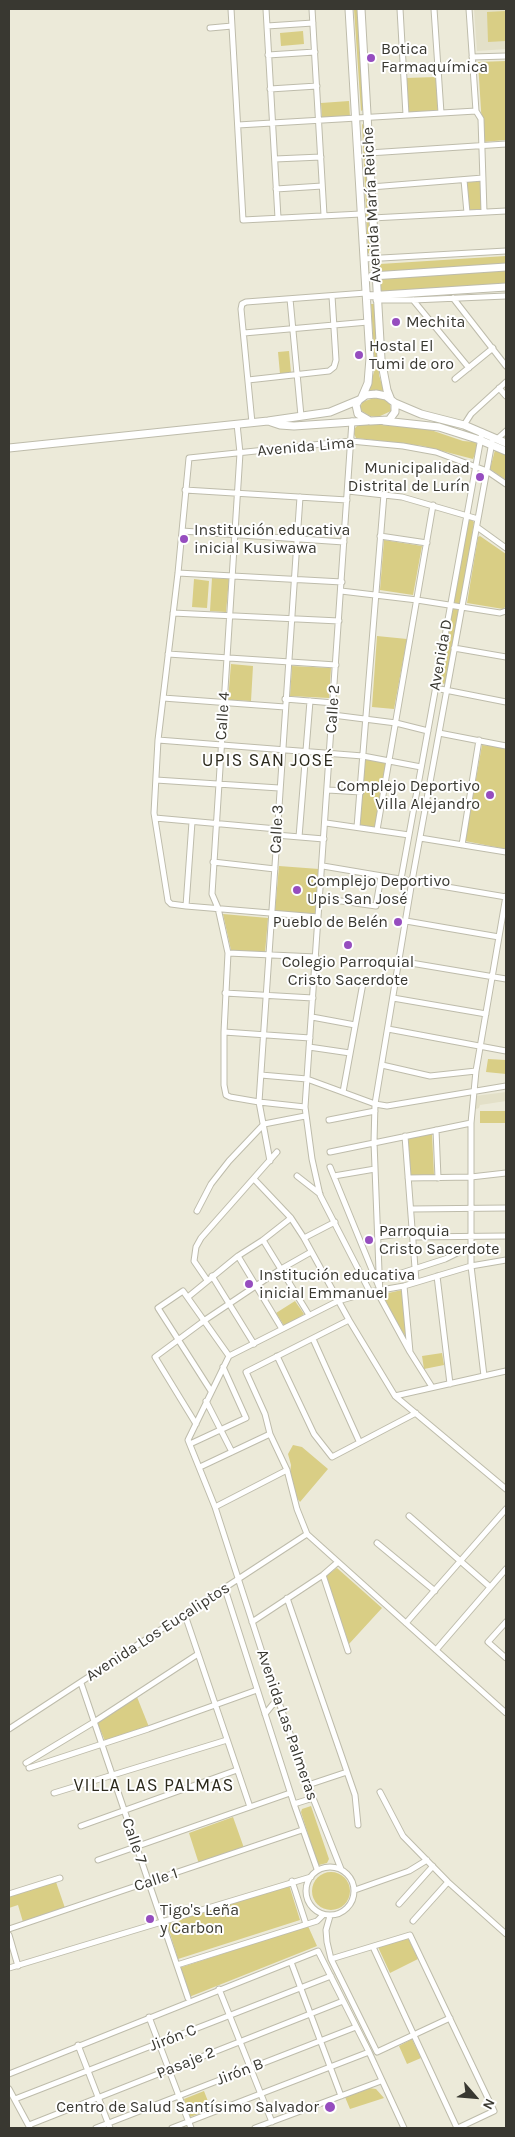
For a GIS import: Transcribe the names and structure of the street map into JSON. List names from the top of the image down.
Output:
{
  "streets": {
    "main road": ["Avenida María Reiche", "Avenida Lima"],
    "street": [
      "Avenida D",
      "Calle 2",
      "Calle 4",
      "Calle 3",
      "Avenida Los Eucaliptos",
      "Avenida Las Palmeras",
      "Calle 7",
      "Calle 1",
      "Jirón C",
      "Pasaje 2",
      "Jirón B"
    ]
  },
  "crossings": [
    ["Avenida María Reiche", "Avenida Lima"],
    ["Avenida Lima", "Avenida D"],
    ["Avenida Lima", "Calle 2"],
    ["Avenida Lima", "Calle 4"],
    ["Calle 4", "Calle 3"],
    ["Avenida Los Eucaliptos", "Avenida Las Palmeras"],
    ["Avenida Los Eucaliptos", "Calle 7"],
    ["Avenida Las Palmeras", "Calle 1"],
    ["Calle 7", "Calle 1"]
  ],
  "districts": ["UPIS SAN JOSÉ", "VILLA LAS PALMAS"],
  "places": [
    "Botica Farmaquímica",
    "Mechita",
    "Hostal El Tumi de oro",
    "Municipalidad Distrital de Lurín",
    "Institución educativa inicial Kusiwawa",
    "Complejo Deportivo Villa Alejandro",
    "Complejo Deportivo Upis San José",
    "Pueblo de Belén",
    "Colegio Parroquial Cristo Sacerdote",
    "Parroquia Cristo Sacerdote",
    "Institución educativa inicial Emmanuel",
    "Tigo's Leña y Carbon",
    "Centro de Salud Santísimo Salvador"
  ],
  "north": "bottom right"
}
